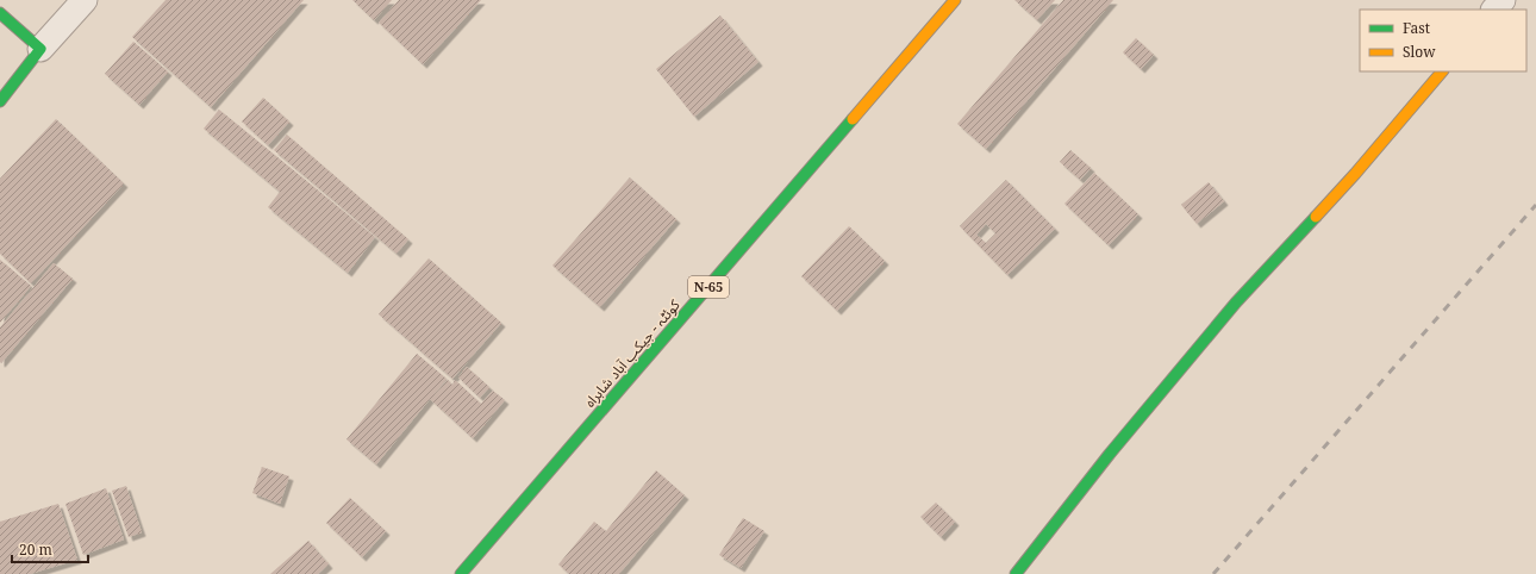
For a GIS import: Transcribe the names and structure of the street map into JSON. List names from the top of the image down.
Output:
{
  "streets": {
    "main road": ["N-65", "کوئٹہ - جیکب آباد شاہراہ"]
  },
  "legend": ["Fast", "Slow"],
  "scale_bar": "20 m"
}
